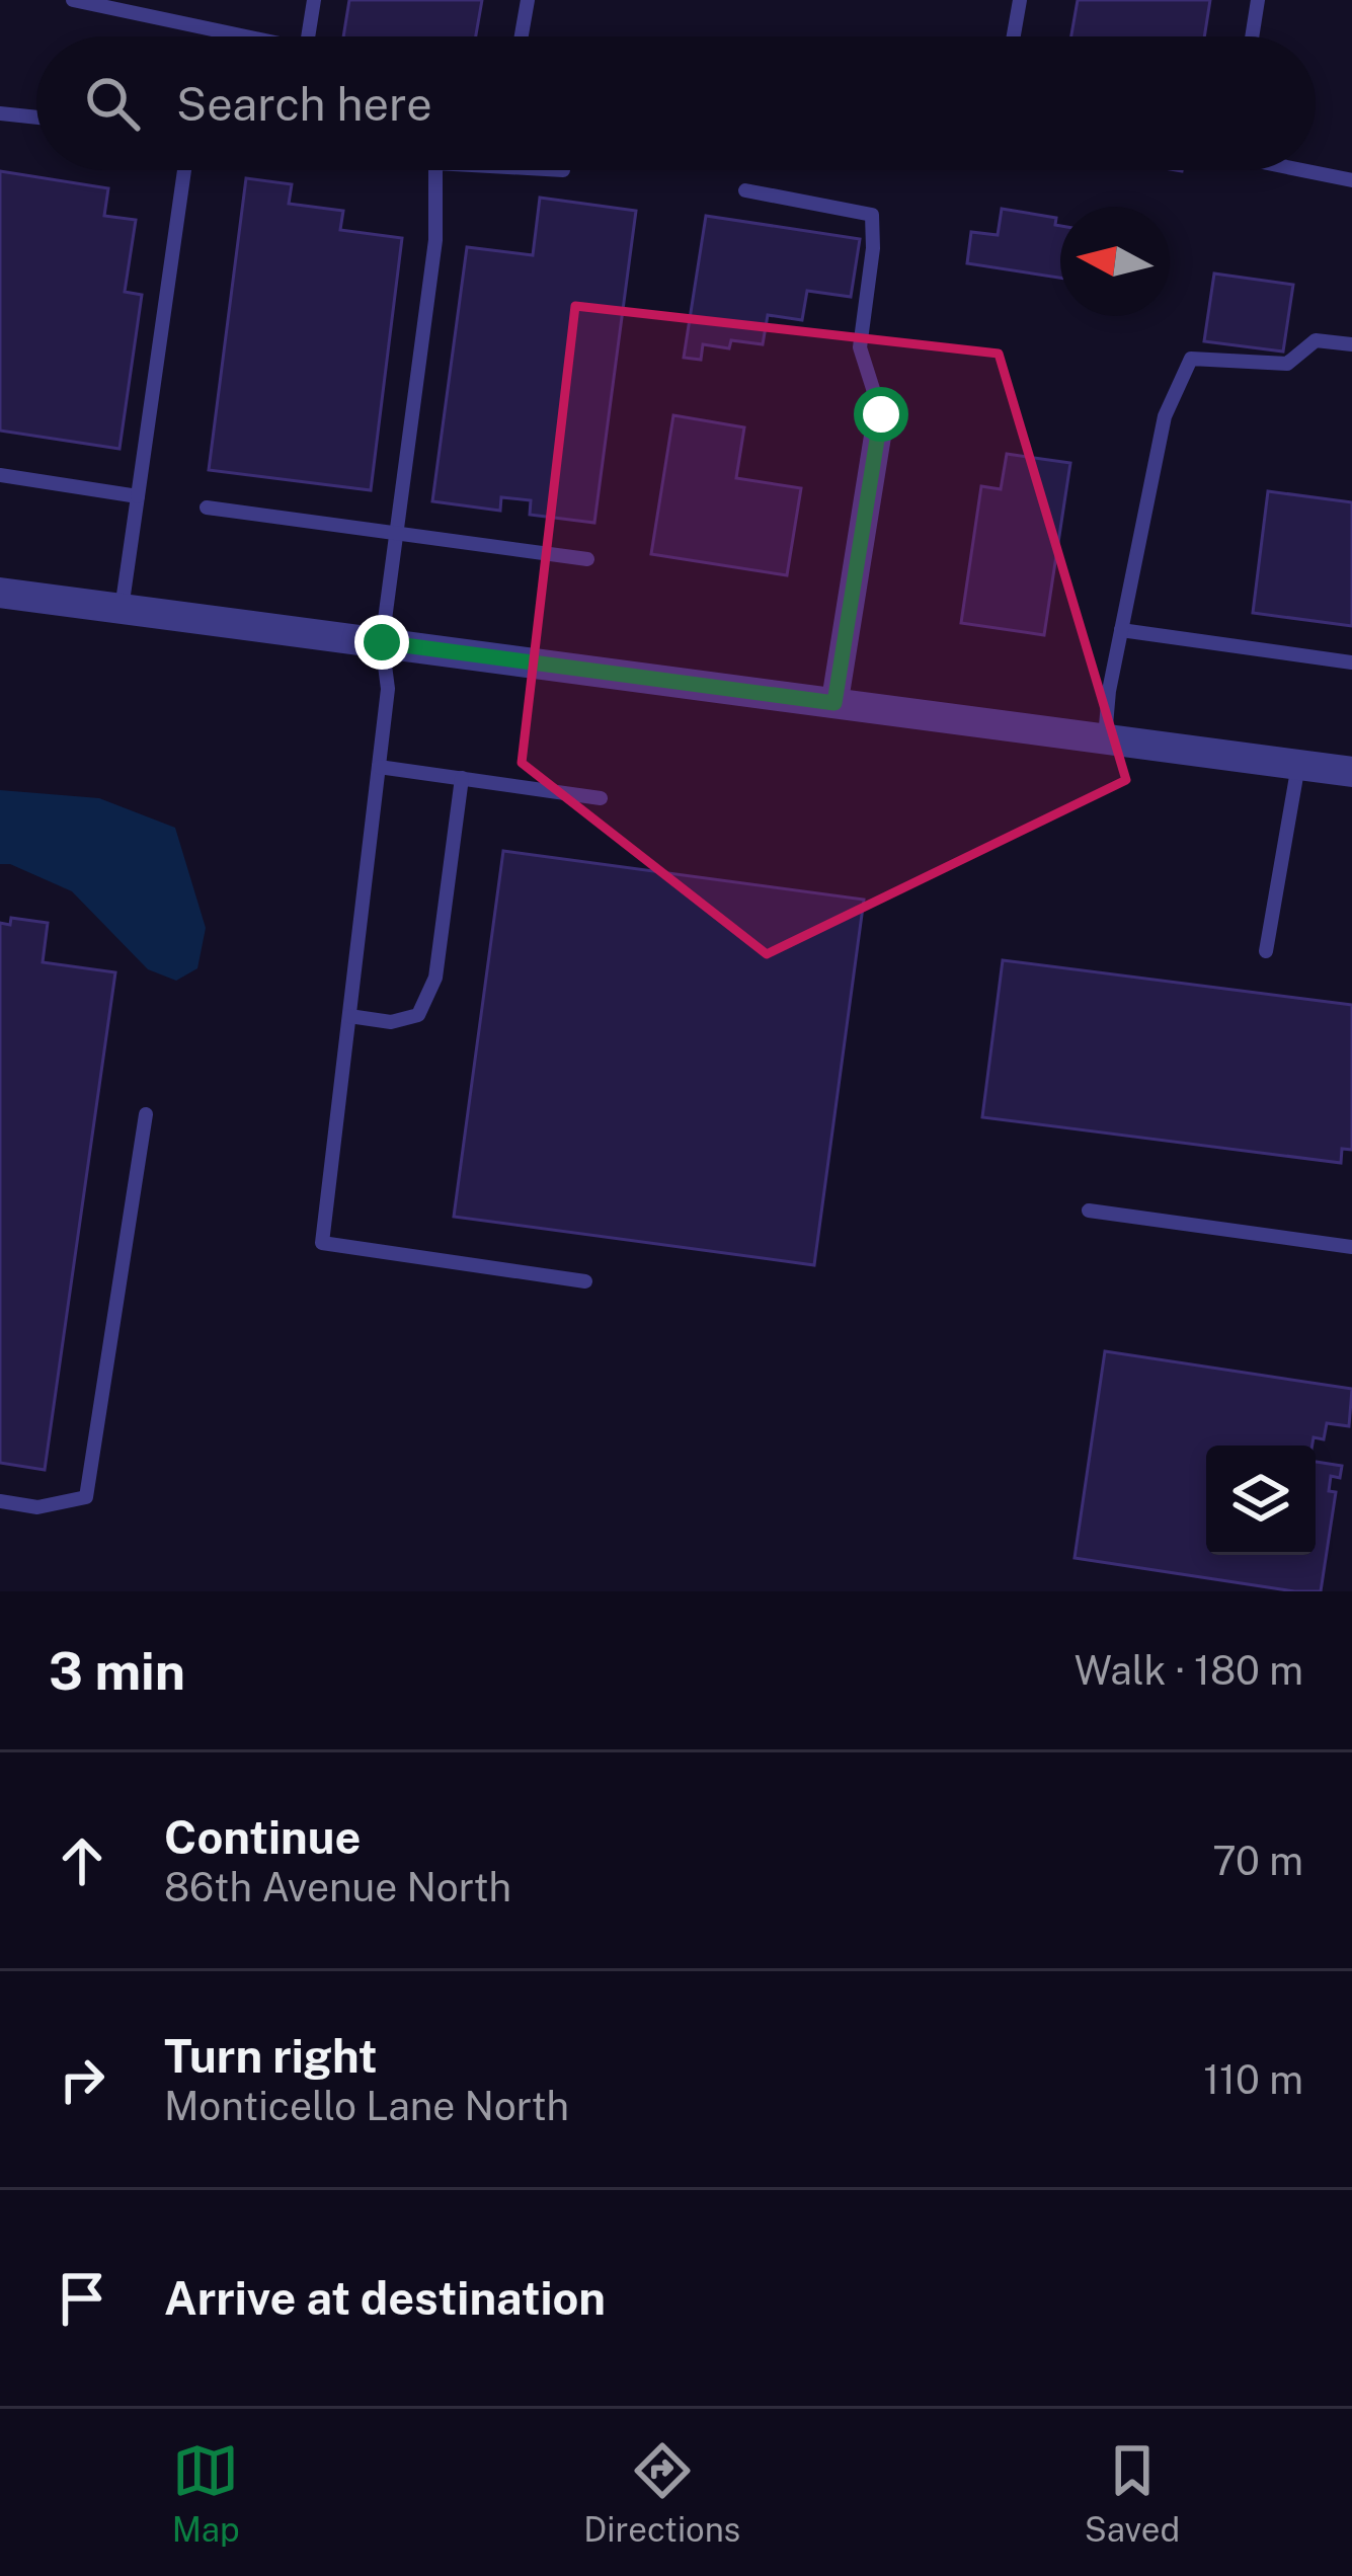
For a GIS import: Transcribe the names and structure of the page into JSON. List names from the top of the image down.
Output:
{
  "north": "left",
  "page": {
    "search": "Search here",
    "heading": ["3 min", "Walk · 180 m"],
    "list": [
      ["Continue", "86th Avenue North", "70 m"],
      ["Turn right", "Monticello Lane North", "110 m"],
      "Arrive at destination"
    ],
    "nav": ["Map", "Directions", "Saved"]
  }
}
